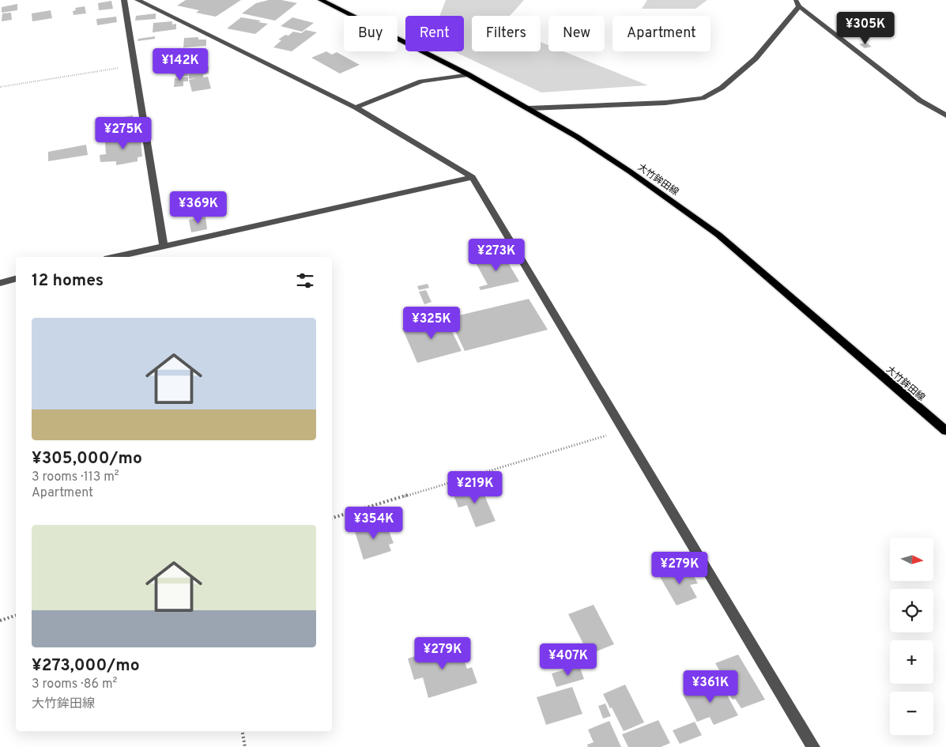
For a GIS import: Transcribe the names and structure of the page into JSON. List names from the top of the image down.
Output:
{
  "streets": {
    "main road": ["大竹鉾田線"]
  },
  "north": "right",
  "page": {
    "price": [
      "¥305K",
      "¥142K",
      "¥275K",
      "¥369K",
      "¥273K",
      "¥325K",
      "¥219K",
      "¥354K",
      "¥279K",
      "¥279K",
      "¥407K",
      "¥361K"
    ],
    "chip": [
      "Buy",
      "Rent",
      "Filters",
      "New",
      "Apartment"
    ],
    "heading": "12 homes",
    "list": [
      {
        "name": "¥305,000/mo",
        "note": "3 rooms · 113 m² · Apartment"
      },
      {
        "name": "¥273,000/mo",
        "note": "3 rooms · 86 m² · 大竹鉾田線"
      }
    ],
    "map_buttons": ["+", "−"]
  }
}
